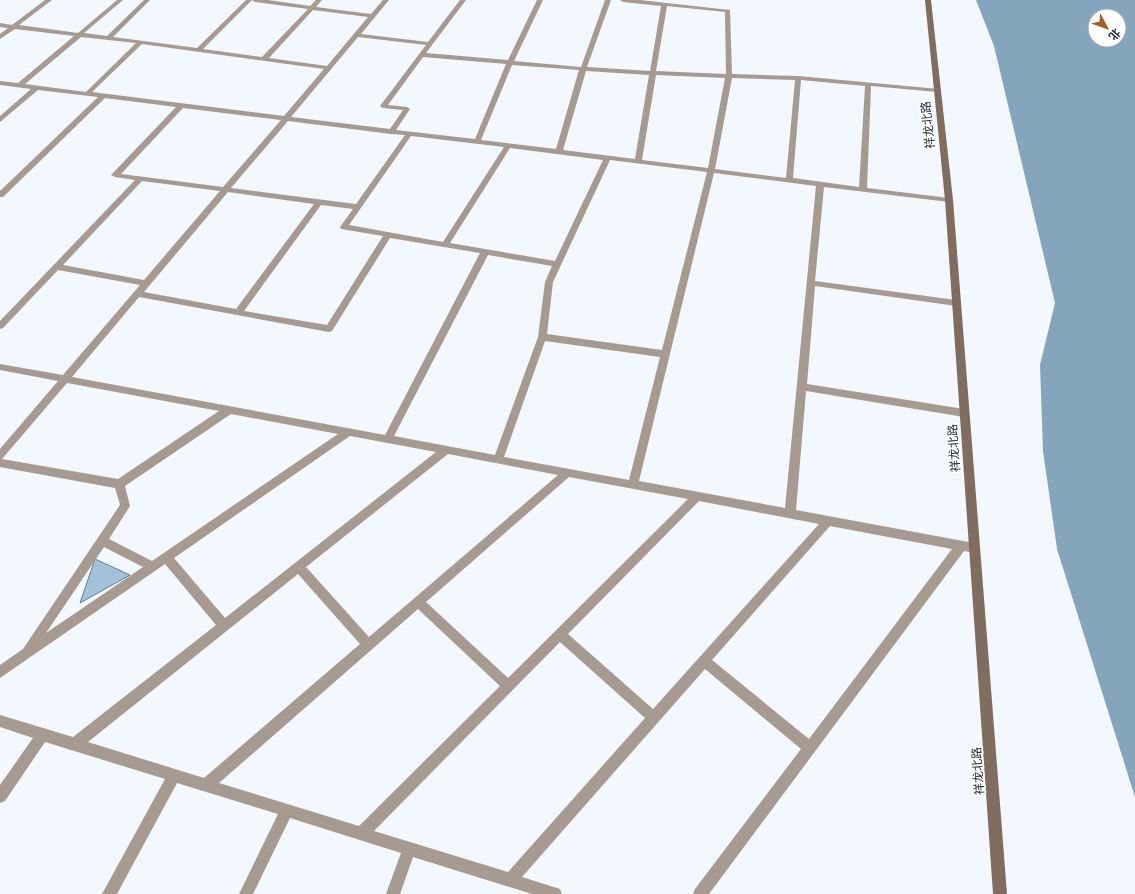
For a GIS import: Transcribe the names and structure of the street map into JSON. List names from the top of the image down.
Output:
{
  "streets": {
    "street": ["祥龙北路"]
  },
  "north": "bottom right"
}
